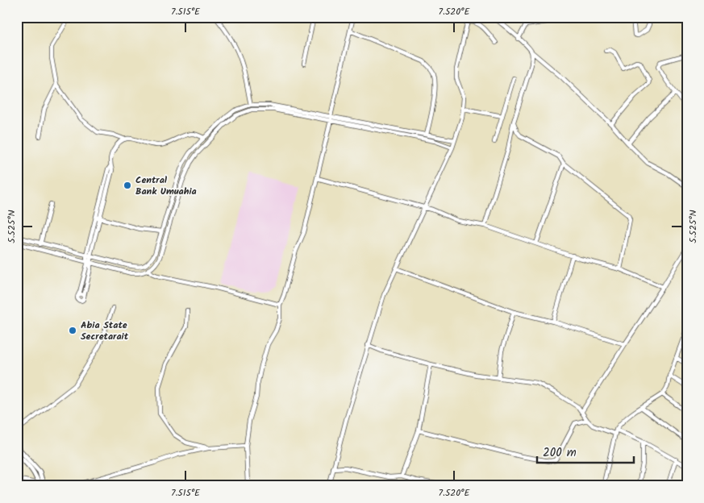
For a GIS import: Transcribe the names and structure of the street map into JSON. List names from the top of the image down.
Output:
{
  "places": ["Central Bank Umuahia", "Abia State Secretarait"],
  "scale_bar": "200 m",
  "coordinates": ["7.515°E", "7.520°E", "5.525°N"]
}
